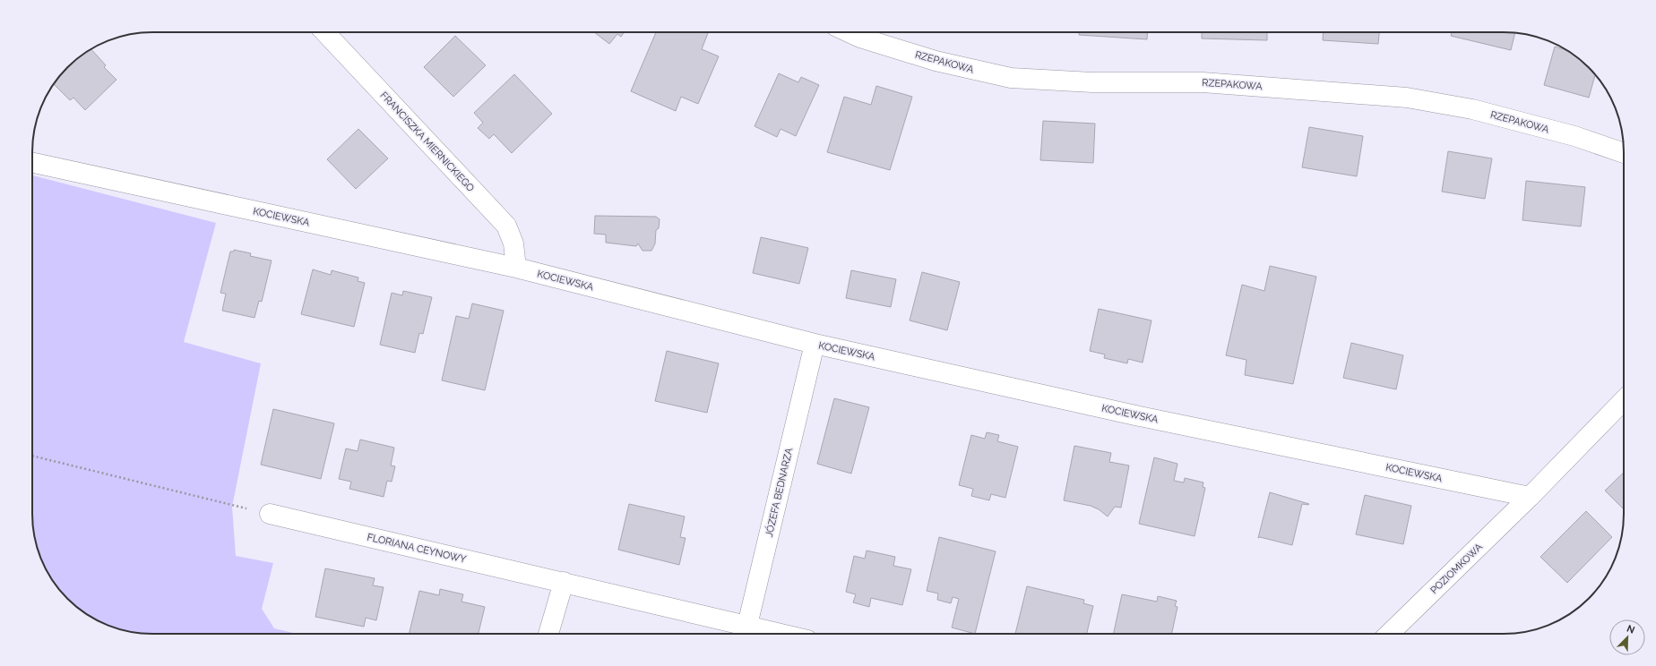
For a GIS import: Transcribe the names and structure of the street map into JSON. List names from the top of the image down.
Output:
{
  "streets": {
    "street": [
      "RZEPAKOWA",
      "FRANCISZKA MIERNICKIEGO",
      "KOCIEWSKA",
      "JÓZEFA BEDNARZA",
      "FLORIANA CEYNOWY",
      "POZIOMKOWA"
    ]
  },
  "crossings": [
    ["FRANCISZKA MIERNICKIEGO", "KOCIEWSKA"],
    ["KOCIEWSKA", "JÓZEFA BEDNARZA"],
    ["KOCIEWSKA", "POZIOMKOWA"],
    ["JÓZEFA BEDNARZA", "FLORIANA CEYNOWY"]
  ],
  "north": "top right"
}
